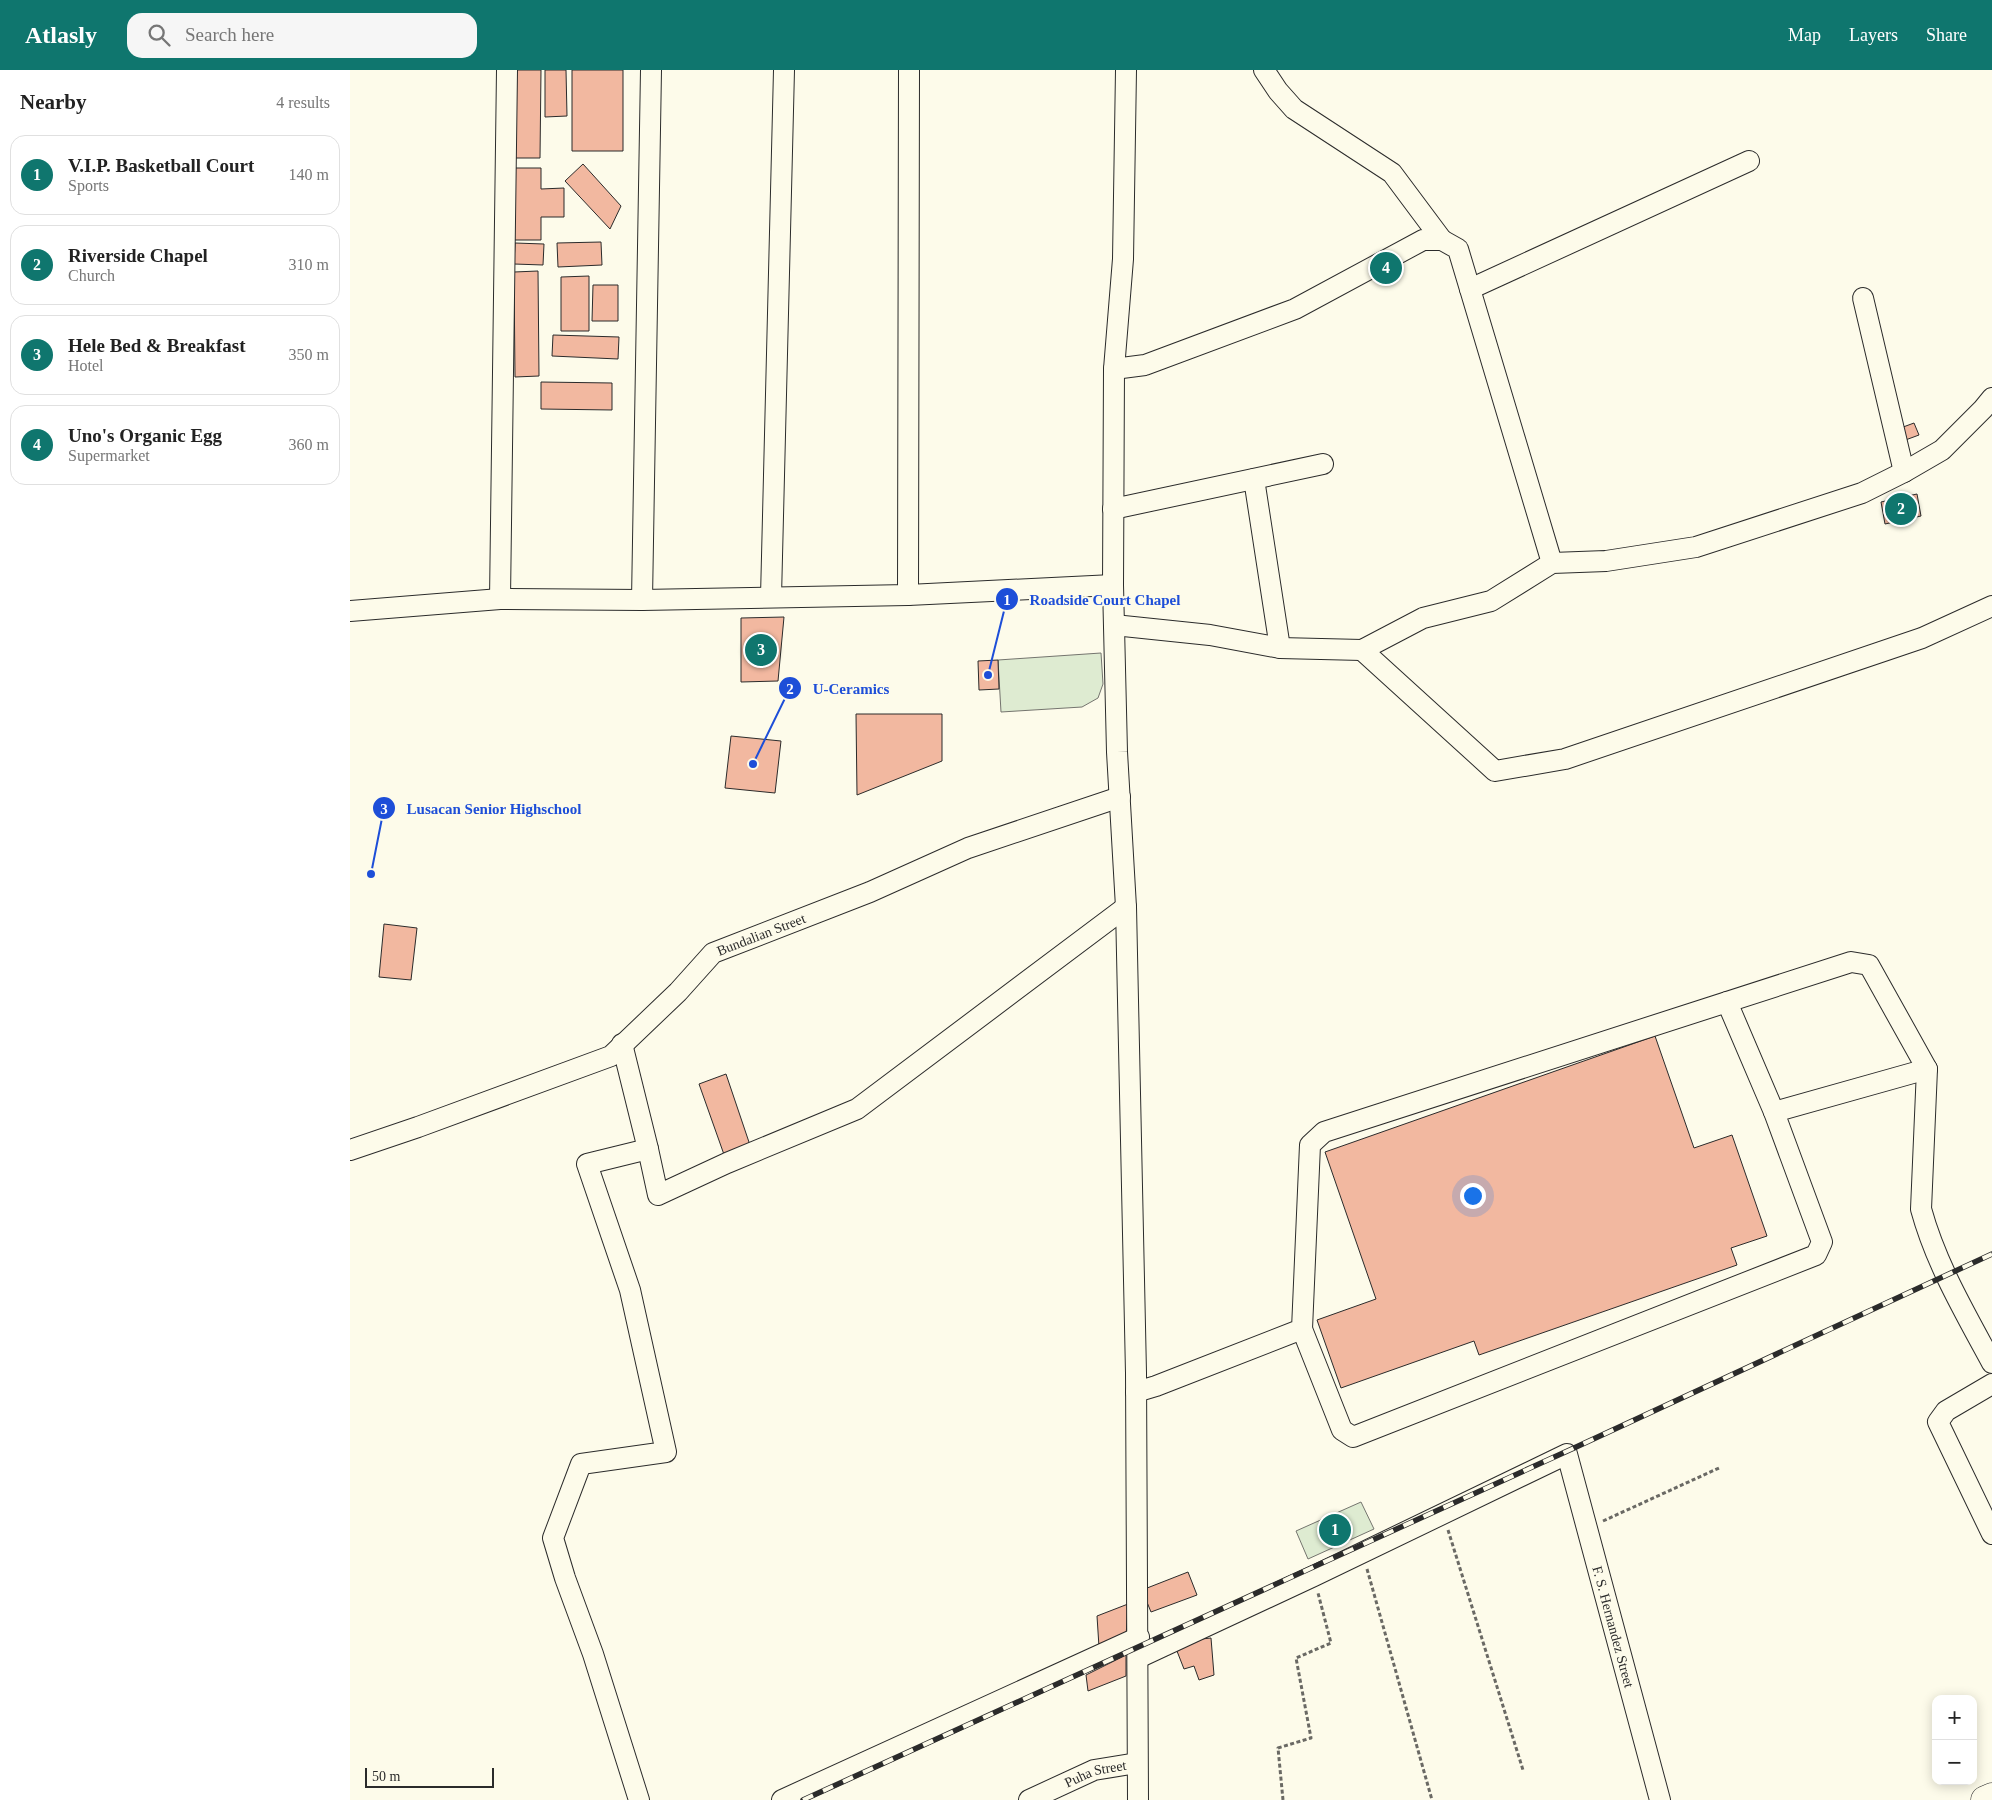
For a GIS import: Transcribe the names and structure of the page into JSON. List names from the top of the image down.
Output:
{
  "streets": {
    "street": ["Bundalian Street", "F. S. Hernandez Street", "Puha Street"]
  },
  "places": ["Roadside Court Chapel", "U-Ceramics", "Lusacan Senior Highschool"],
  "scale_bar": "50 m",
  "page": {
    "header": "Atlasly",
    "search": "Search here",
    "nav": ["Map", "Layers", "Share"],
    "heading": ["Nearby", "4 results"],
    "list": [
      {
        "mark": "1",
        "name": "V.I.P. Basketball Court",
        "note": "Sports",
        "value": "140 m"
      },
      {
        "mark": "2",
        "name": "Riverside Chapel",
        "note": "Church",
        "value": "310 m"
      },
      {
        "mark": "3",
        "name": "Hele Bed & Breakfast",
        "note": "Hotel",
        "value": "350 m"
      },
      {
        "mark": "4",
        "name": "Uno's Organic Egg",
        "note": "Supermarket",
        "value": "360 m"
      }
    ],
    "pins": [
      "4",
      "2",
      "3",
      "1"
    ],
    "map_buttons": ["+", "−"],
    "scale": "50 m"
  }
}
